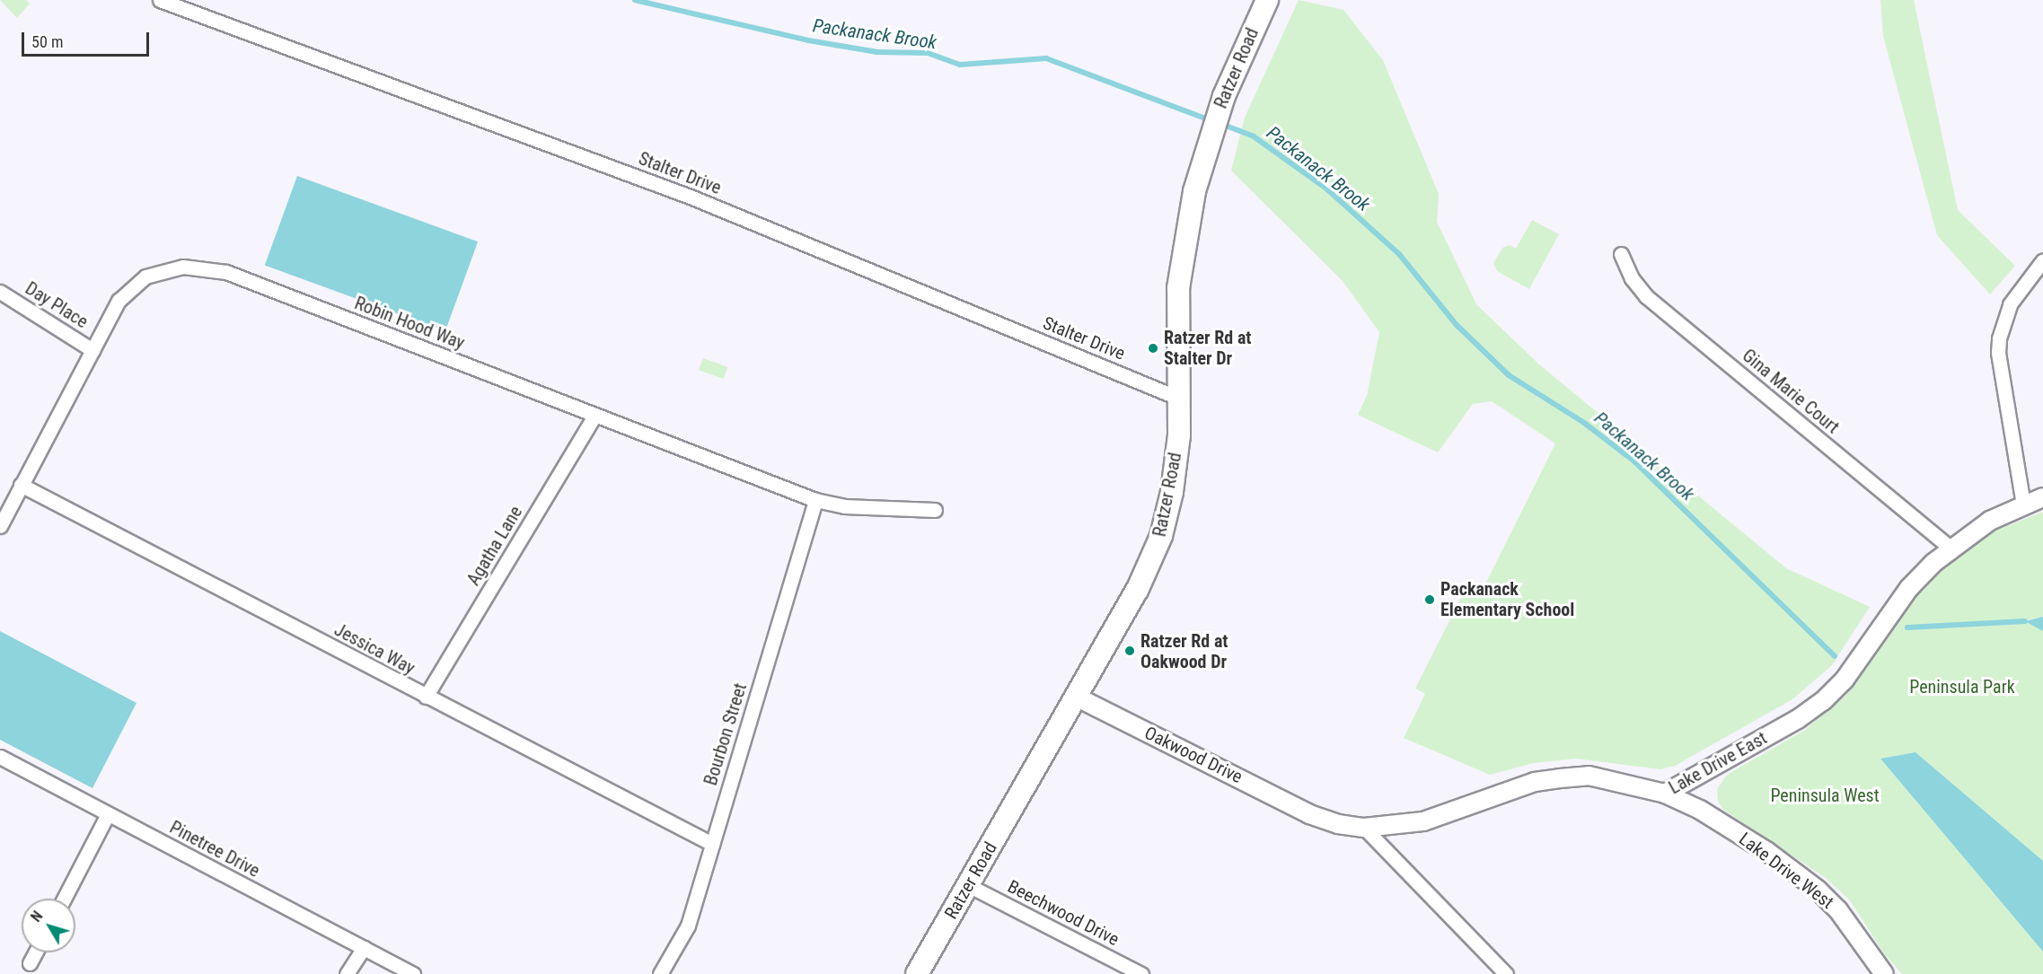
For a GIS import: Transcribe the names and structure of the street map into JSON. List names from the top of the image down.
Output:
{
  "streets": {
    "main road": ["Ratzer Road"],
    "street": [
      "Stalter Drive",
      "Day Place",
      "Robin Hood Way",
      "Gina Marie Court",
      "Agatha Lane",
      "Jessica Way",
      "Bourbon Street",
      "Oakwood Drive",
      "Lake Drive East",
      "Pinetree Drive",
      "Lake Drive West",
      "Beechwood Drive"
    ]
  },
  "crossings": [
    ["Ratzer Road", "Stalter Drive"],
    ["Ratzer Road", "Oakwood Drive"],
    ["Ratzer Road", "Beechwood Drive"],
    ["Day Place", "Robin Hood Way"],
    ["Robin Hood Way", "Agatha Lane"],
    ["Robin Hood Way", "Jessica Way"],
    ["Robin Hood Way", "Bourbon Street"],
    ["Gina Marie Court", "Lake Drive East"],
    ["Agatha Lane", "Jessica Way"],
    ["Jessica Way", "Bourbon Street"],
    ["Oakwood Drive", "Lake Drive East"],
    ["Lake Drive East", "Lake Drive West"]
  ],
  "water": ["Packanack Brook"],
  "parks": ["Peninsula Park", "Peninsula West"],
  "places": ["Ratzer Rd at Stalter Dr", "Packanack Elementary School", "Ratzer Rd at Oakwood Dr"],
  "scale_bar": "50 m",
  "north": "top left"
}
